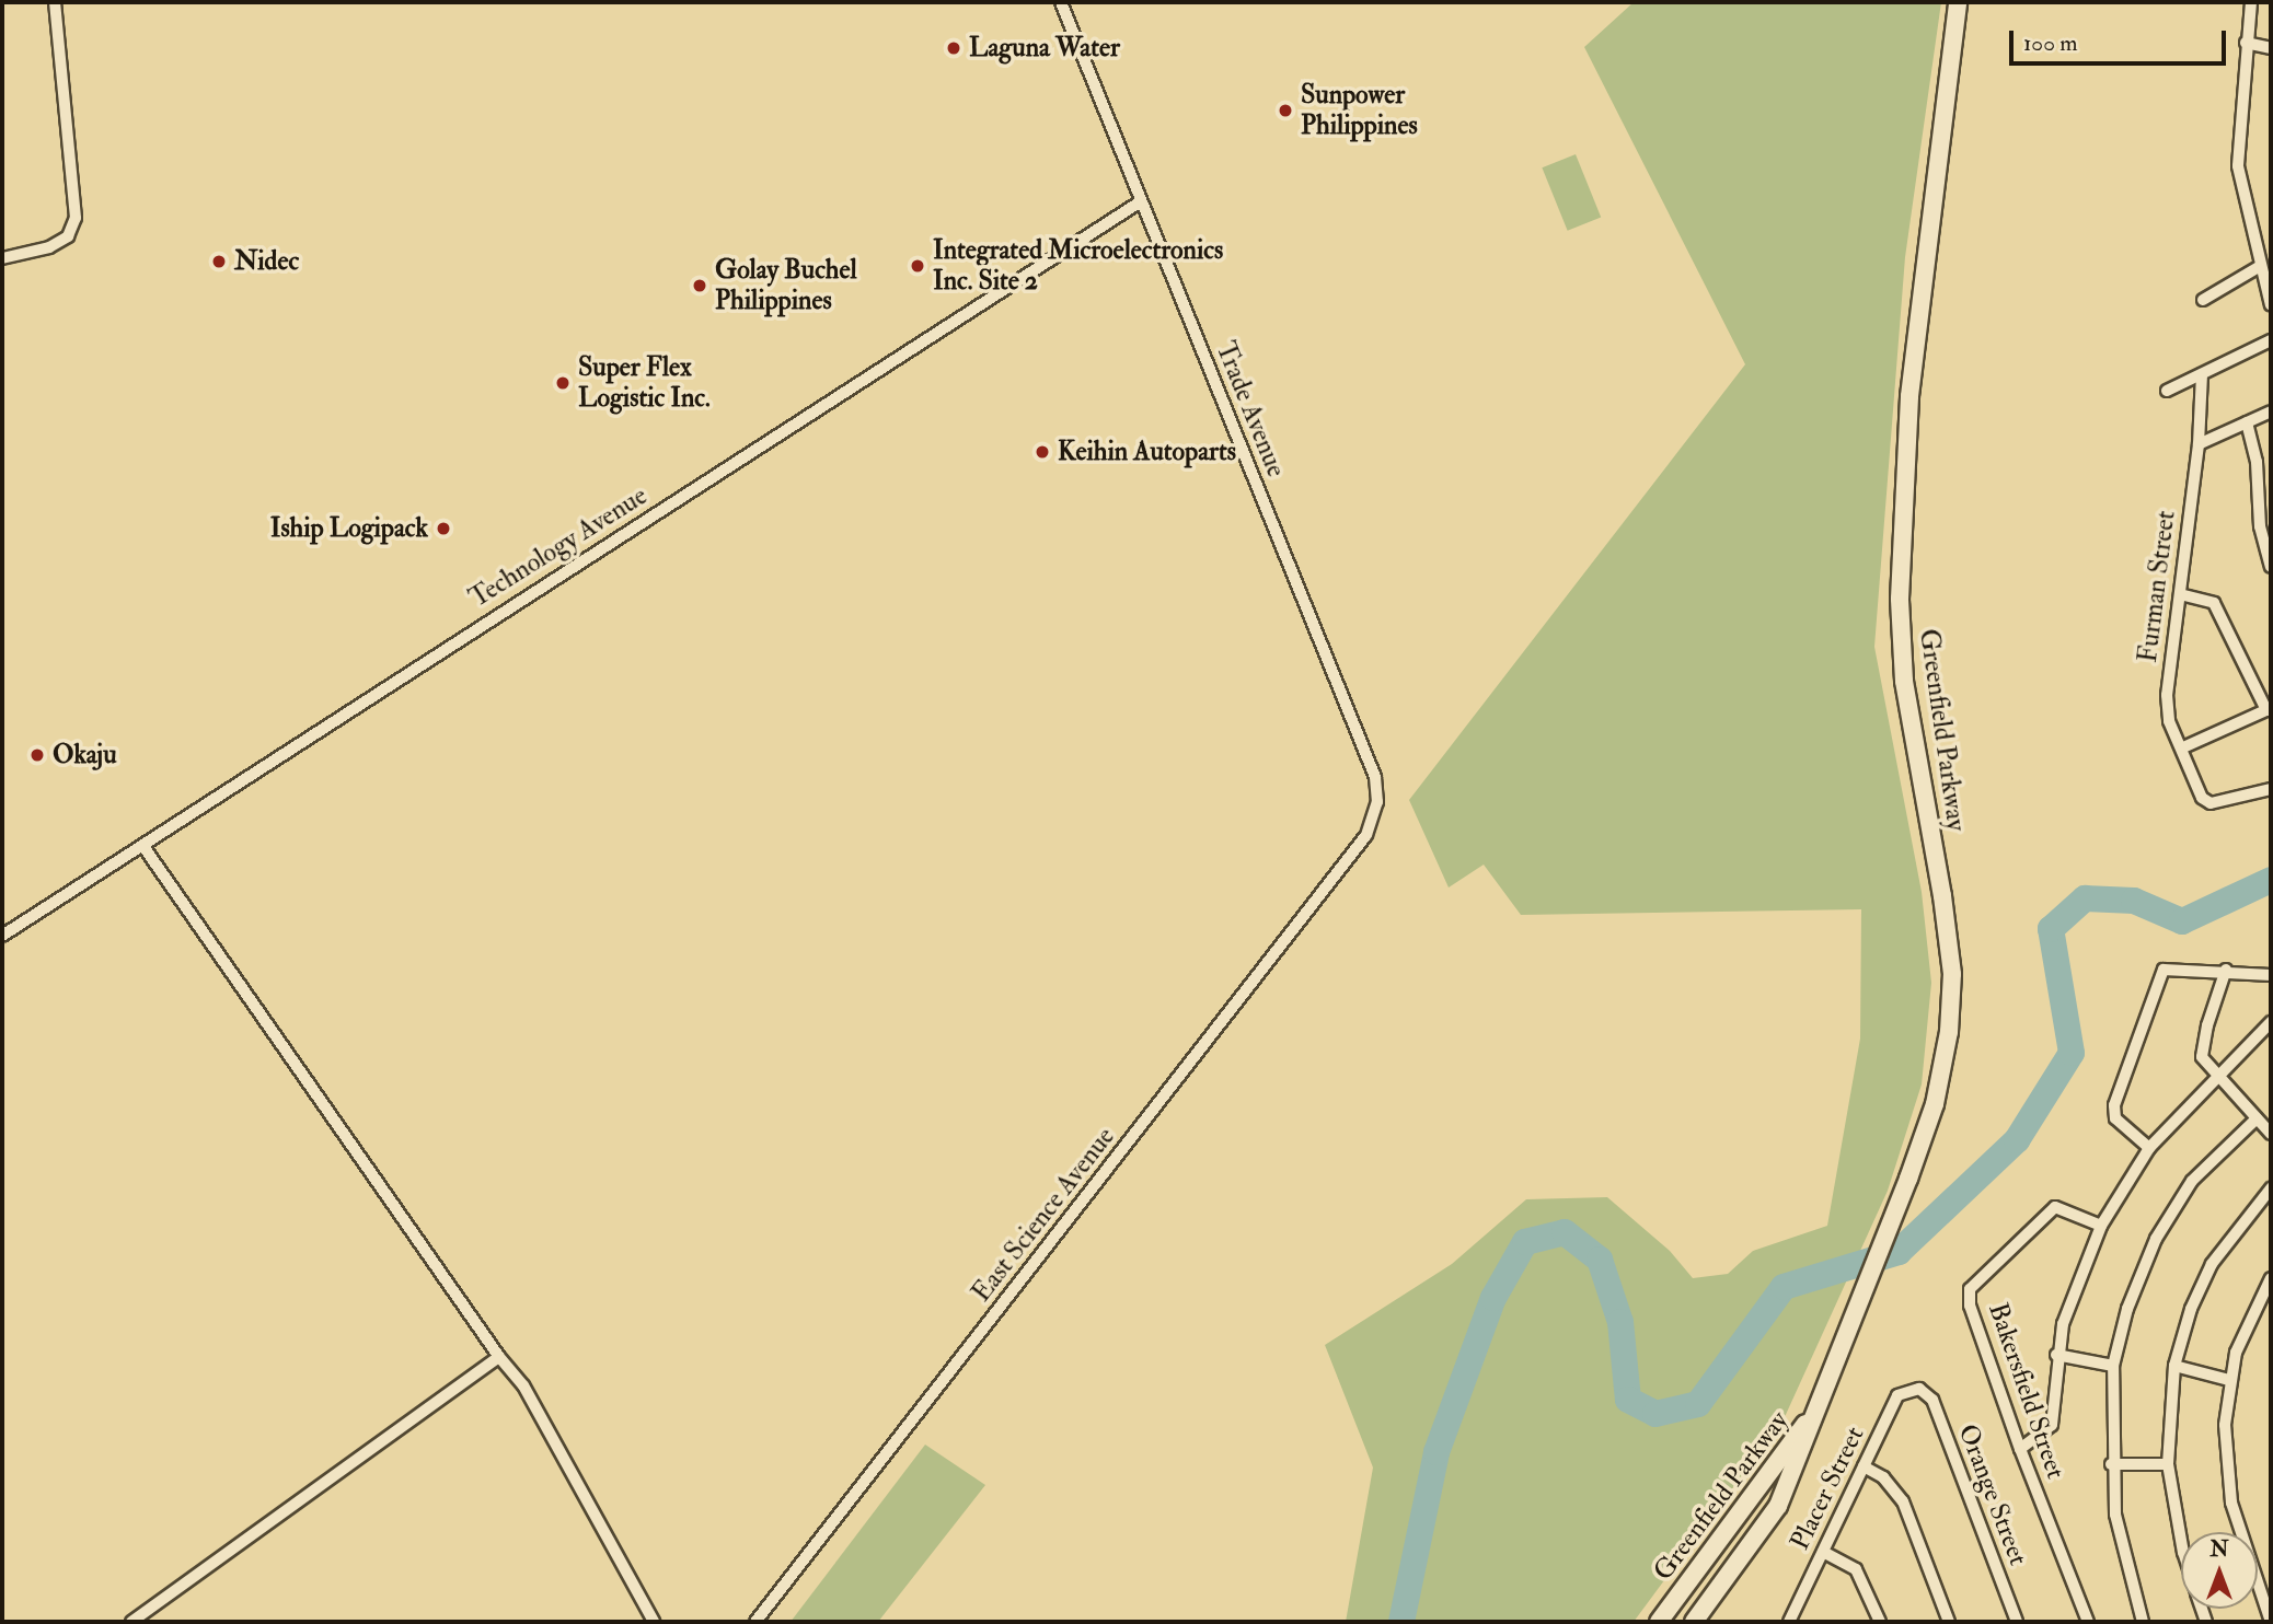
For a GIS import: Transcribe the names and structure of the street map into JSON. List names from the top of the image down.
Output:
{
  "streets": {
    "main road": ["Greenfield Parkway"],
    "street": [
      "Trade Avenue",
      "Technology Avenue",
      "Furman Street",
      "East Science Avenue",
      "Bakersfield Street",
      "Placer Street",
      "Orange Street"
    ]
  },
  "crossings": [
    ["Trade Avenue", "Technology Avenue"],
    ["Trade Avenue", "East Science Avenue"],
    ["Placer Street", "Orange Street"]
  ],
  "places": [
    "Laguna Water",
    "Sunpower Philippines",
    "Nidec",
    "Integrated Microelectronics Inc. Site 2",
    "Golay Buchel Philippines",
    "Super Flex Logistic Inc.",
    "Keihin Autoparts",
    "Iship Logipack",
    "Okaju"
  ],
  "scale_bar": "100 m",
  "north": "top"
}
